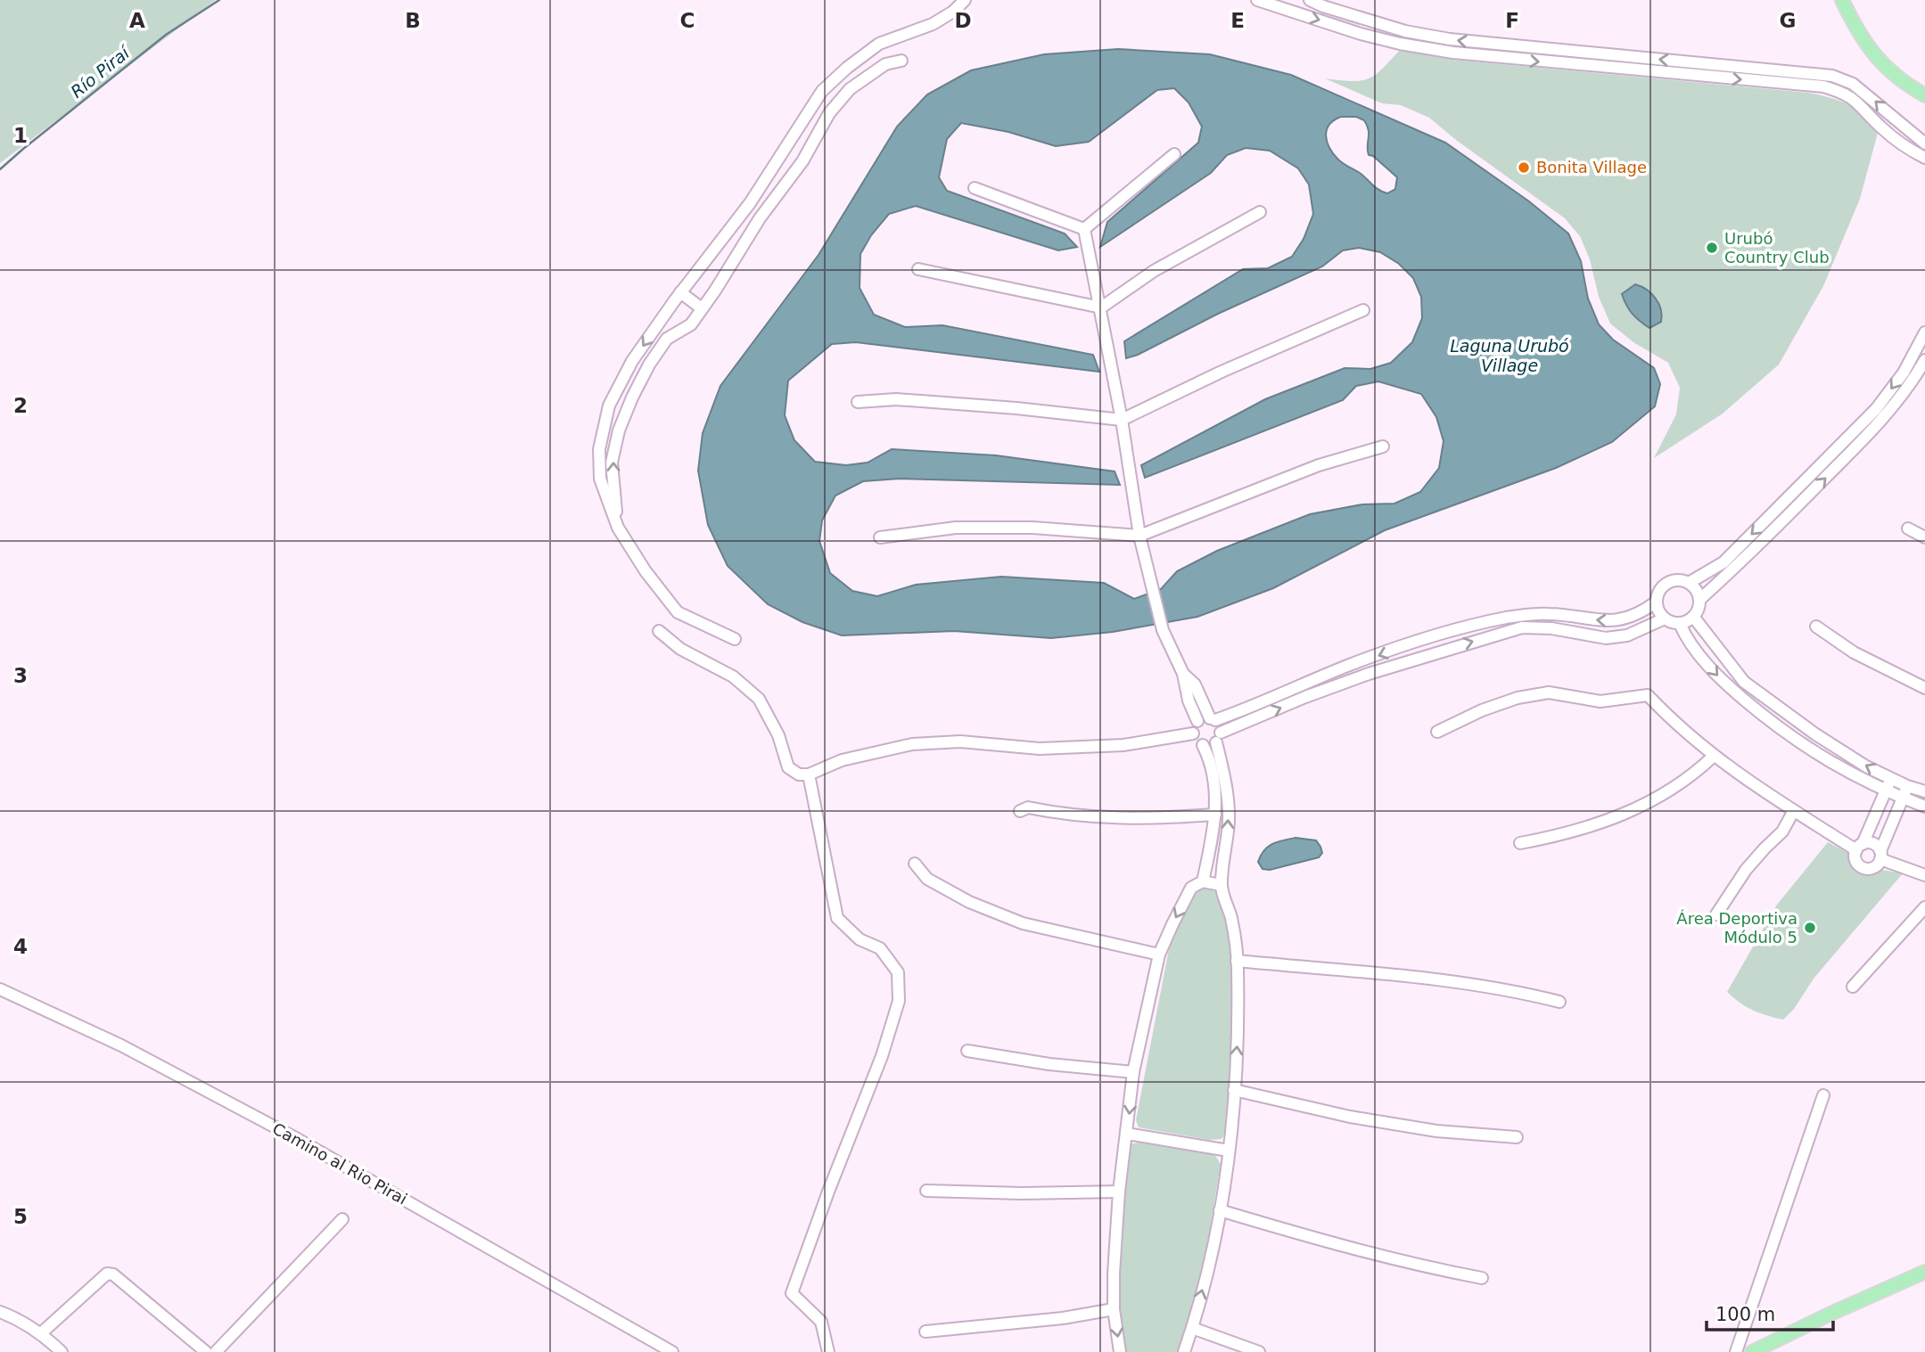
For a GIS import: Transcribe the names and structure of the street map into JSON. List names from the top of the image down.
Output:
{
  "streets": {
    "street": ["Camino al Rio Pirai"]
  },
  "water": ["Río Piraí", "Laguna Urubó Village"],
  "places": ["Bonita Village", "Urubó Country Club", "Área Deportiva Módulo 5"],
  "scale_bar": "100 m",
  "grid": {
    "columns": [
      "A",
      "B",
      "C",
      "D",
      "E",
      "F",
      "G"
    ],
    "rows": [
      "1",
      "2",
      "3",
      "4",
      "5"
    ]
  }
}
